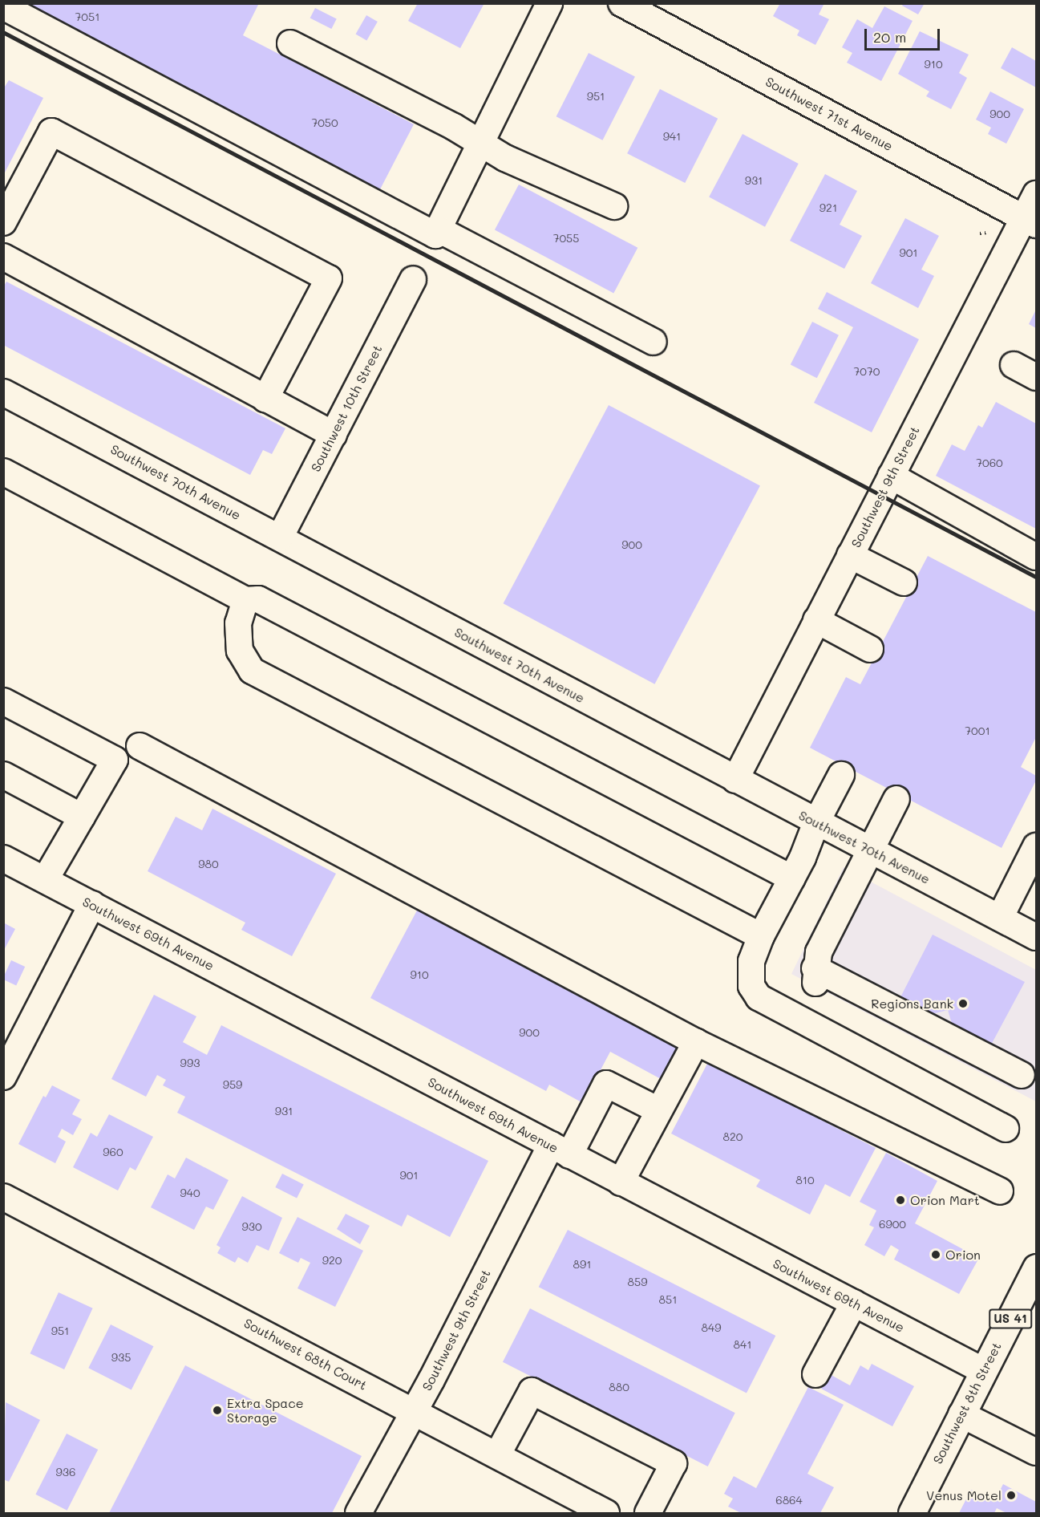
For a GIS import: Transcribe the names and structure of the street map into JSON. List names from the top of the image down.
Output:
{
  "streets": {
    "main road": ["US 41", "Southwest 8th Street"],
    "street": [
      "Southwest 71st Avenue",
      "Southwest 10th Street",
      "Southwest 70th Avenue",
      "Southwest 9th Street",
      "Southwest 69th Avenue",
      "Southwest 68th Court"
    ]
  },
  "crossings": [
    ["Southwest 71st Avenue", "Southwest 9th Street"],
    ["Southwest 10th Street", "Southwest 70th Avenue"],
    ["Southwest 70th Avenue", "Southwest 9th Street"],
    ["Southwest 9th Street", "Southwest 69th Avenue"],
    ["Southwest 9th Street", "Southwest 68th Court"],
    ["Southwest 69th Avenue", "Southwest 8th Street"]
  ],
  "places": [
    "Regions Bank",
    "Orion Mart",
    "Orion",
    "Extra Space Storage",
    "Venus Motel"
  ],
  "house_numbers": [
    "7051",
    "910",
    "951",
    "900",
    "7050",
    "941",
    "931",
    "921",
    "7055",
    "901",
    "7070",
    "7060",
    "900",
    "7001",
    "980",
    "910",
    "900",
    "993",
    "959",
    "931",
    "820",
    "960",
    "901",
    "810",
    "940",
    "6900",
    "930",
    "920",
    "891",
    "859",
    "851",
    "849",
    "951",
    "841",
    "935",
    "880",
    "936",
    "6864"
  ],
  "scale_bar": "20 m"
}
